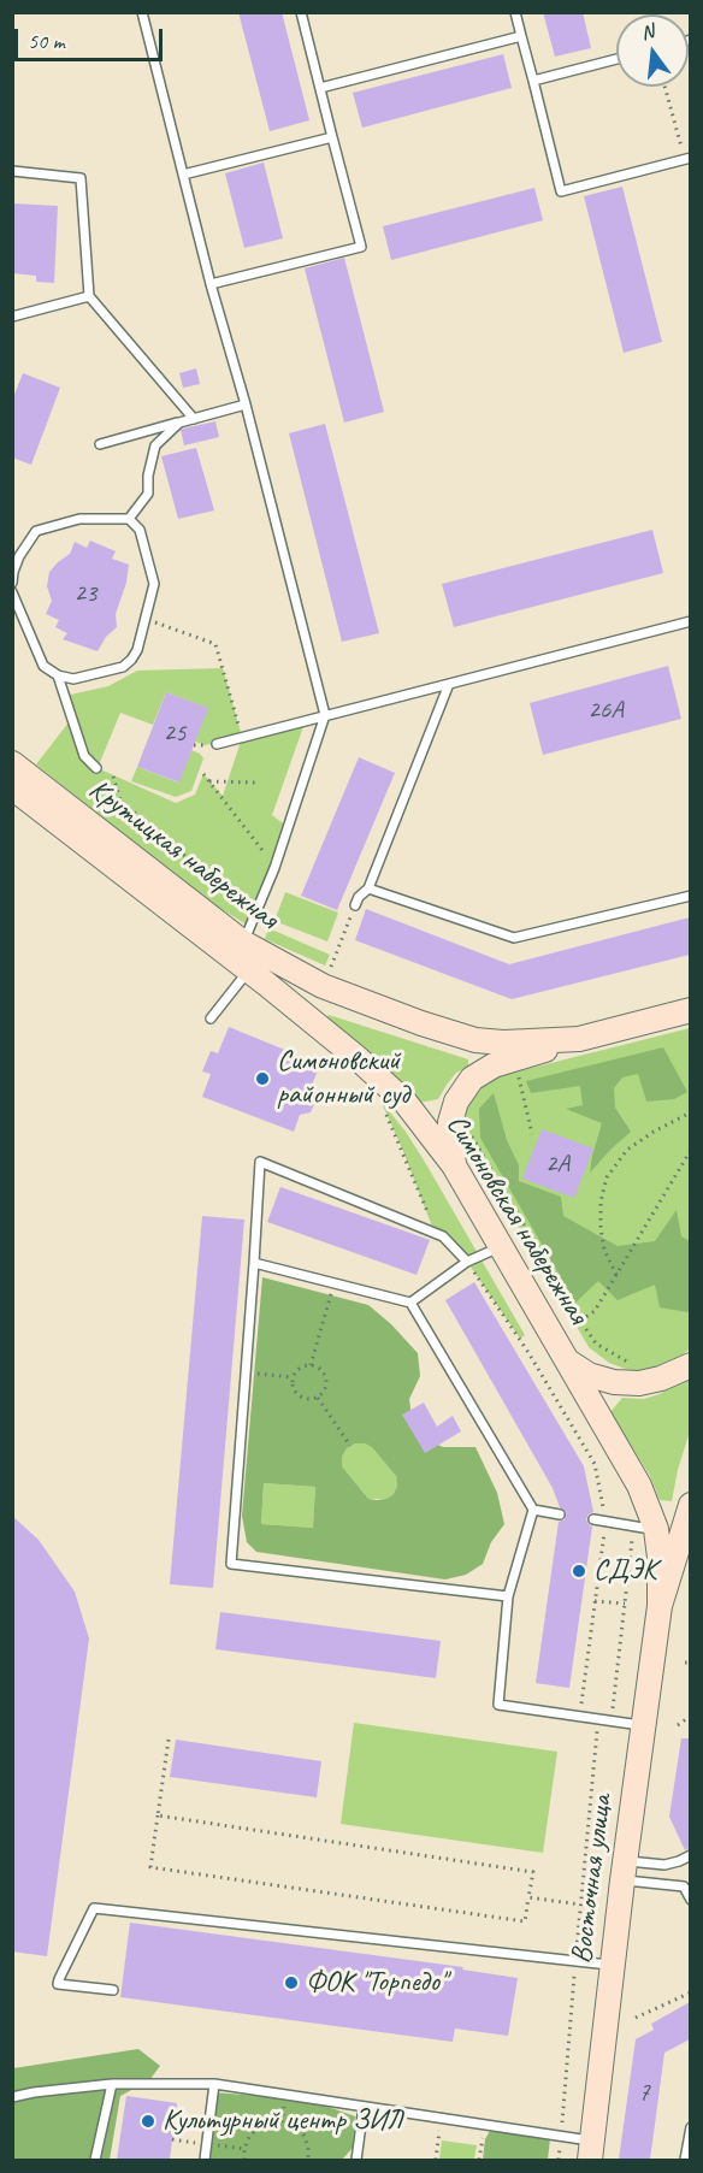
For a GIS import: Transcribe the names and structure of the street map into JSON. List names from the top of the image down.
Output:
{
  "streets": {
    "main road": ["Крутицкая набережная", "Симоновская набережная", "Восточная улица"]
  },
  "crossings": [
    ["Крутицкая набережная", "Симоновская набережная"],
    ["Симоновская набережная", "Восточная улица"]
  ],
  "places": [
    "Симоновский районный суд",
    "СДЭК",
    "ФОК \"Торпедо\"",
    "Культурный центр ЗИЛ"
  ],
  "house_numbers": [
    "23",
    "26А",
    "25",
    "2А",
    "7"
  ],
  "scale_bar": "50 m",
  "north": "top"
}
